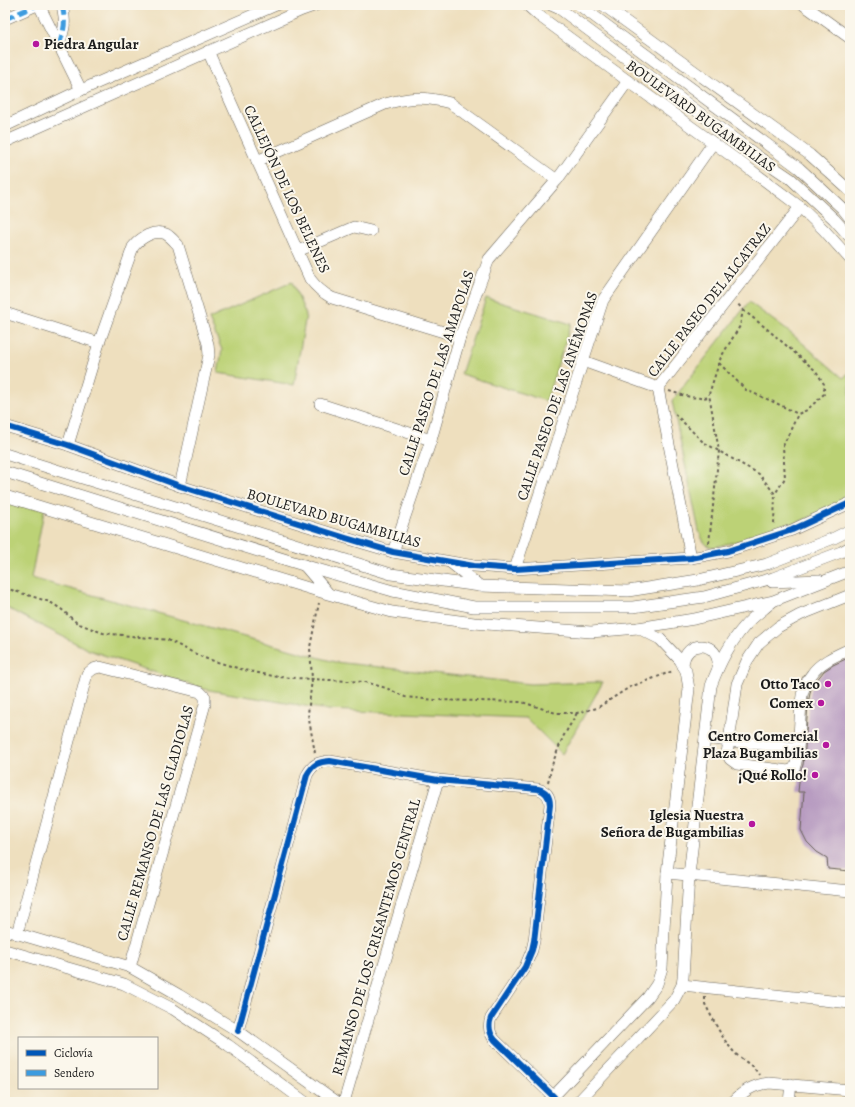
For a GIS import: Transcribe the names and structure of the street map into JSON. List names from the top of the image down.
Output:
{
  "streets": {
    "street": [
      "BOULEVARD BUGAMBILIAS",
      "CALLEJÓN DE LOS BELENES",
      "CALLE PASEO DEL ALCATRAZ",
      "CALLE PASEO DE LAS AMAPOLAS",
      "CALLE PASEO DE LAS ANÉMONAS",
      "CALLE REMANSO DE LAS GLADIOLAS",
      "REMANSO DE LOS CRISANTEMOS CENTRAL"
    ]
  },
  "crossings": [
    ["BOULEVARD BUGAMBILIAS", "CALLE PASEO DEL ALCATRAZ"],
    ["BOULEVARD BUGAMBILIAS", "CALLE PASEO DE LAS AMAPOLAS"],
    ["BOULEVARD BUGAMBILIAS", "CALLE PASEO DE LAS ANÉMONAS"],
    ["CALLEJÓN DE LOS BELENES", "CALLE PASEO DE LAS AMAPOLAS"]
  ],
  "places": [
    "Piedra Angular",
    "Otto Taco",
    "Comex",
    "Centro Comercial Plaza Bugambilias",
    "¡Qué Rollo!",
    "Iglesia Nuestra Señora de Bugambilias"
  ],
  "legend": ["Ciclovía", "Sendero"]
}
